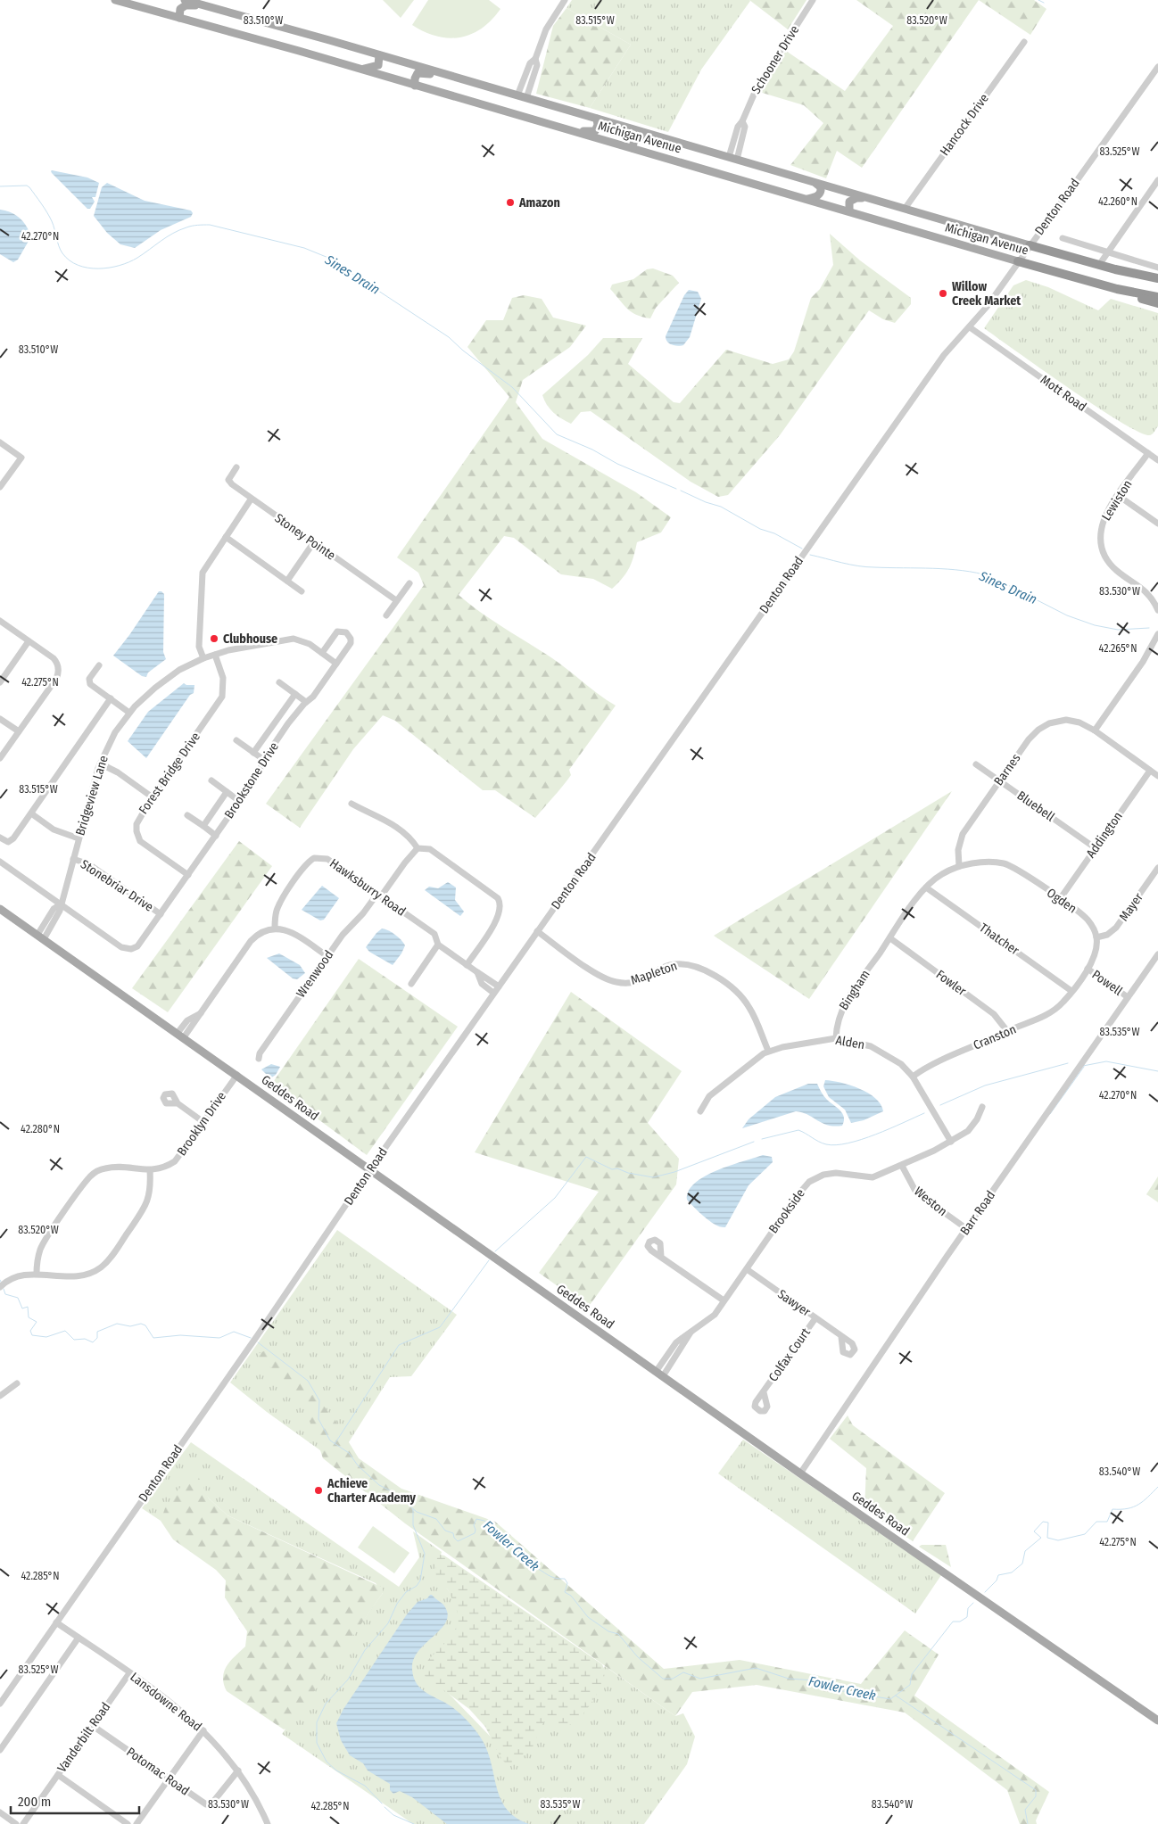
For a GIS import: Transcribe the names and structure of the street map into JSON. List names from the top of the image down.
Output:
{
  "streets": {
    "highway": ["Michigan Avenue"],
    "main road": ["Geddes Road"],
    "street": [
      "Schooner Drive",
      "Hancock Drive",
      "Denton Road",
      "Mott Road",
      "Lewiston",
      "Stoney Pointe",
      "Barnes",
      "Forest Bridge Drive",
      "Brookstone Drive",
      "Bridgeview Lane",
      "Bluebell",
      "Addington",
      "Stonebriar Drive",
      "Hawksburry Road",
      "Ogden",
      "Mayer",
      "Thatcher",
      "Mapleton",
      "Wrenwood",
      "Fowler",
      "Powell",
      "Bingham",
      "Cranston",
      "Alden",
      "Brooklyn Drive",
      "Weston",
      "Brookside",
      "Barr Road",
      "Sawyer",
      "Colfax Court",
      "Lansdowne Road",
      "Vanderbilt Road",
      "Potomac Road"
    ]
  },
  "crossings": [
    ["Schooner Drive", "Michigan Avenue"],
    ["Hancock Drive", "Michigan Avenue"],
    ["Michigan Avenue", "Denton Road"],
    ["Denton Road", "Mott Road"],
    ["Denton Road", "Hawksburry Road"],
    ["Denton Road", "Mapleton"],
    ["Denton Road", "Geddes Road"],
    ["Denton Road", "Lansdowne Road"],
    ["Mott Road", "Lewiston"],
    ["Barnes", "Bluebell"],
    ["Barnes", "Addington"],
    ["Barnes", "Ogden"],
    ["Forest Bridge Drive", "Brookstone Drive"],
    ["Forest Bridge Drive", "Bridgeview Lane"],
    ["Brookstone Drive", "Bridgeview Lane"],
    ["Brookstone Drive", "Stonebriar Drive"],
    ["Bridgeview Lane", "Stonebriar Drive"],
    ["Bridgeview Lane", "Geddes Road"],
    ["Bluebell", "Addington"],
    ["Addington", "Ogden"],
    ["Hawksburry Road", "Wrenwood"],
    ["Ogden", "Mayer"],
    ["Ogden", "Thatcher"],
    ["Ogden", "Bingham"],
    ["Thatcher", "Bingham"],
    ["Thatcher", "Cranston"],
    ["Mapleton", "Alden"],
    ["Fowler", "Bingham"],
    ["Fowler", "Cranston"],
    ["Powell", "Barr Road"],
    ["Bingham", "Alden"],
    ["Cranston", "Alden"],
    ["Alden", "Brookside"],
    ["Geddes Road", "Brooklyn Drive"],
    ["Geddes Road", "Brookside"],
    ["Geddes Road", "Barr Road"],
    ["Weston", "Brookside"],
    ["Weston", "Barr Road"],
    ["Brookside", "Sawyer"],
    ["Sawyer", "Colfax Court"],
    ["Lansdowne Road", "Vanderbilt Road"],
    ["Lansdowne Road", "Potomac Road"],
    ["Vanderbilt Road", "Potomac Road"]
  ],
  "water": ["Sines Drain", "Fowler Creek"],
  "places": [
    "Amazon",
    "Willow Creek Market",
    "Clubhouse",
    "Achieve Charter Academy"
  ],
  "scale_bar": "200 m",
  "coordinates": [
    "83.510°W",
    "83.515°W",
    "83.520°W",
    "83.525°W",
    "42.260°N",
    "42.270°N",
    "83.530°W",
    "42.265°N",
    "42.275°N",
    "83.535°W",
    "42.280°N",
    "83.540°W",
    "42.285°N"
  ]
}
